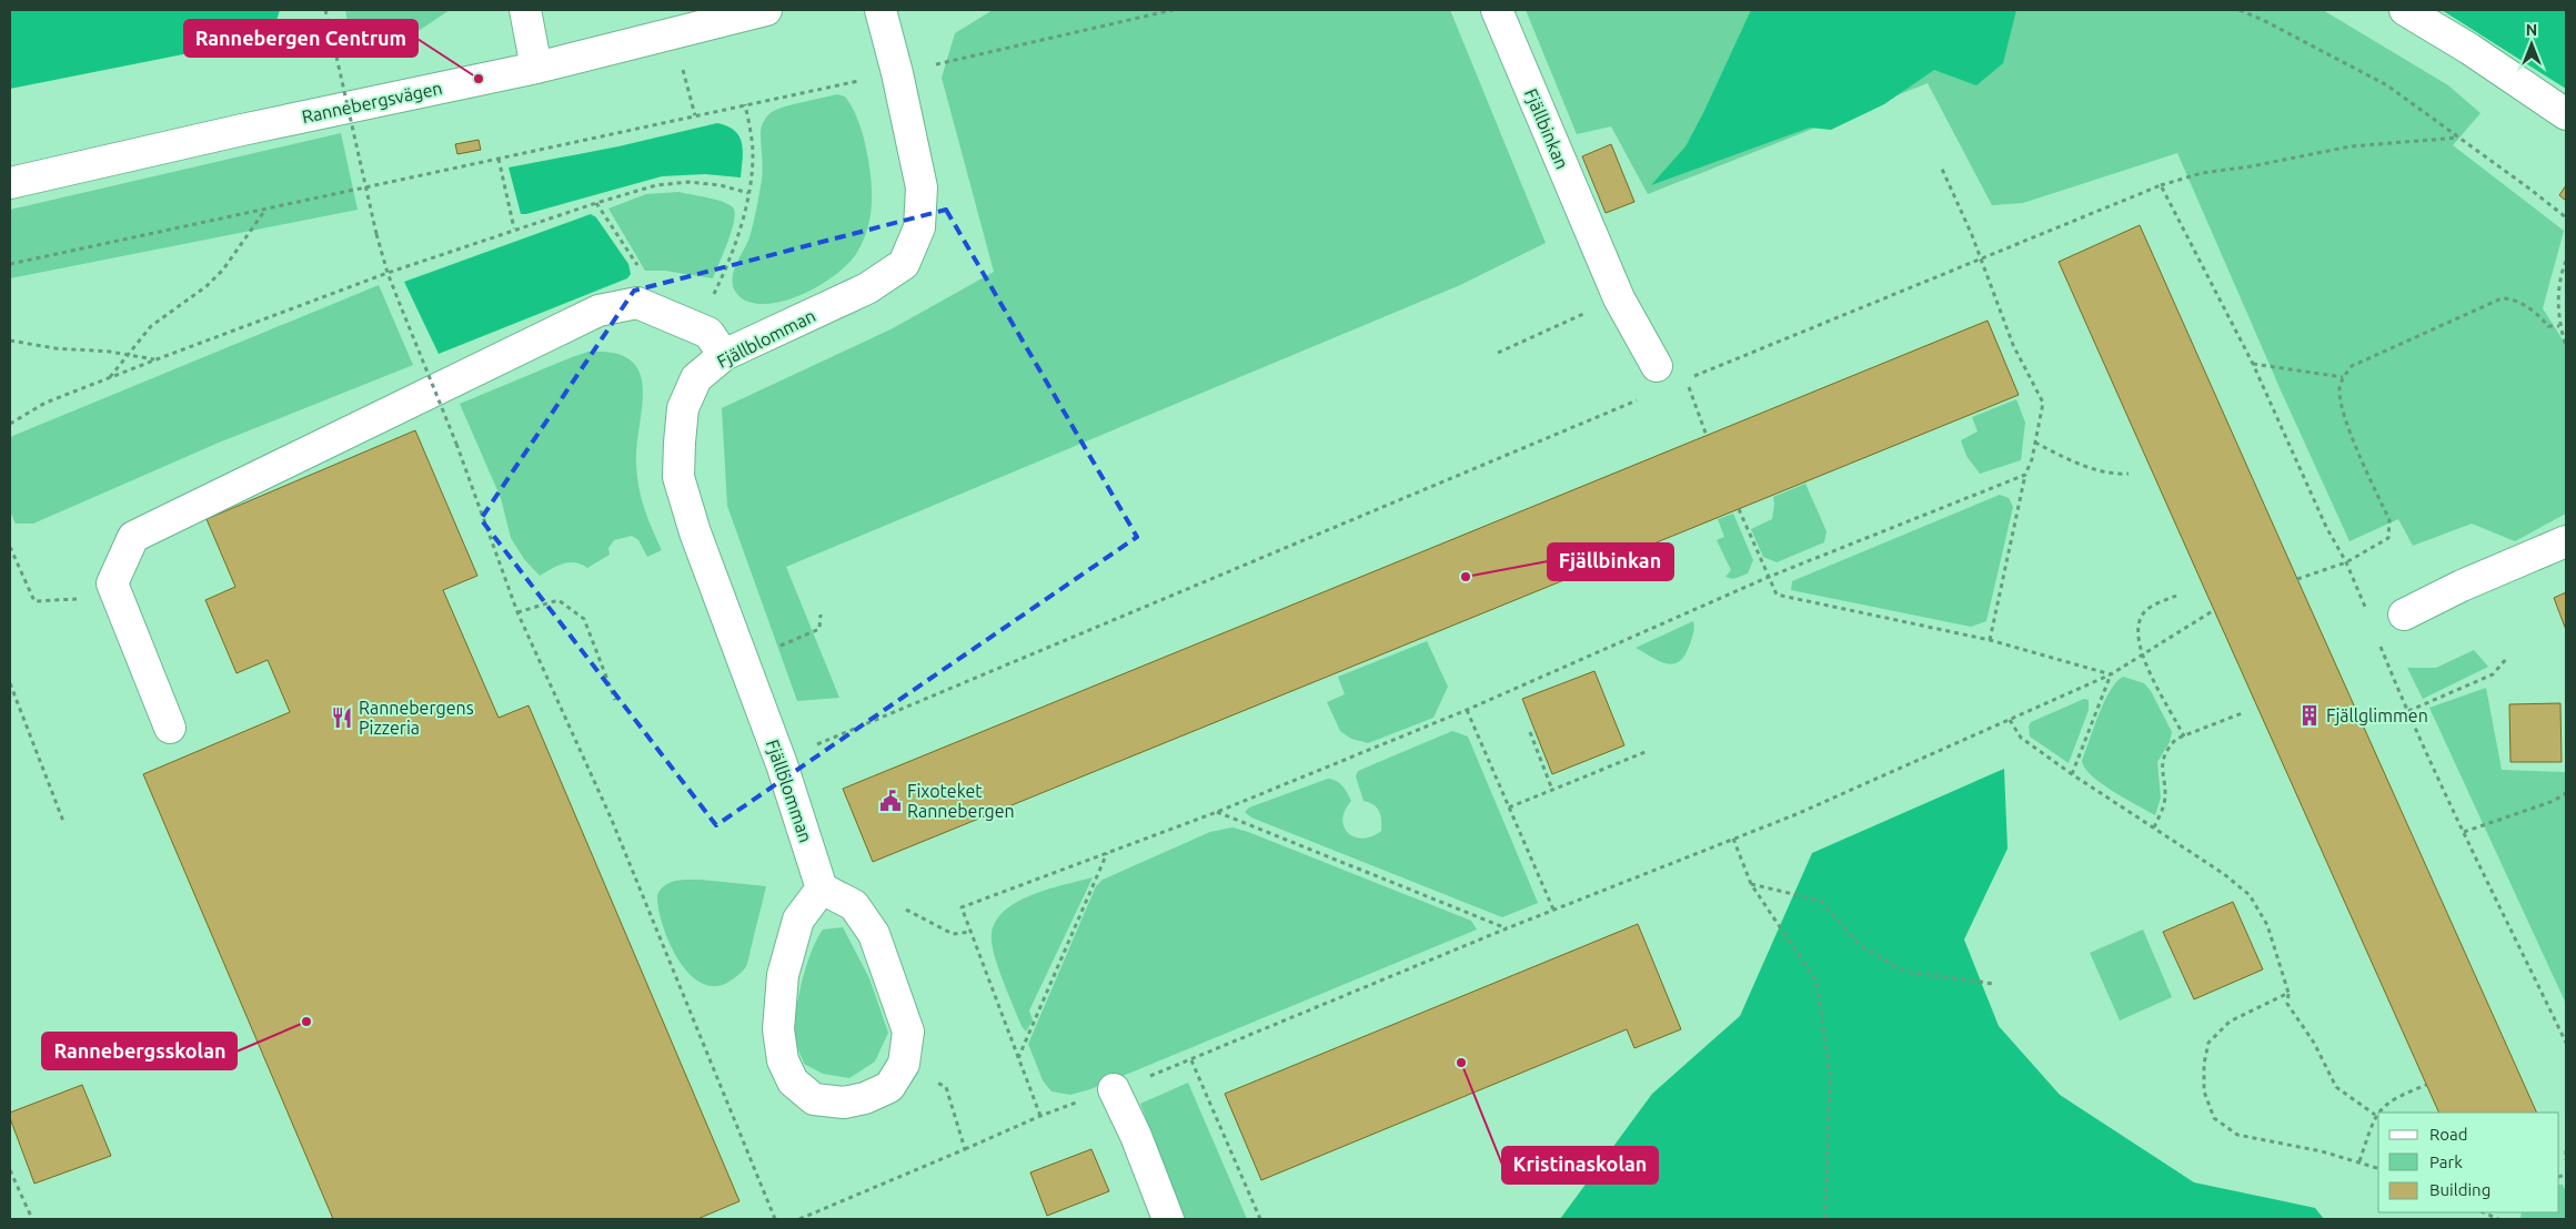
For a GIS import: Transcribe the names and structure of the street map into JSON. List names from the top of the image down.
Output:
{
  "streets": {
    "street": ["Rannebergsvägen", "Fjällbinkan", "Fjällblomman"]
  },
  "places": {
    "other": [
      "Rannebergen Centrum",
      "Fjällbinkan",
      "Rannebergsskolan",
      "Kristinaskolan"
    ],
    "building": ["Fjällglimmen"],
    "restaurant": ["Rannebergens Pizzeria"],
    "public building": ["Fixoteket Rannebergen"]
  },
  "legend": ["Road", "Park", "Building"],
  "north": "top"
}
